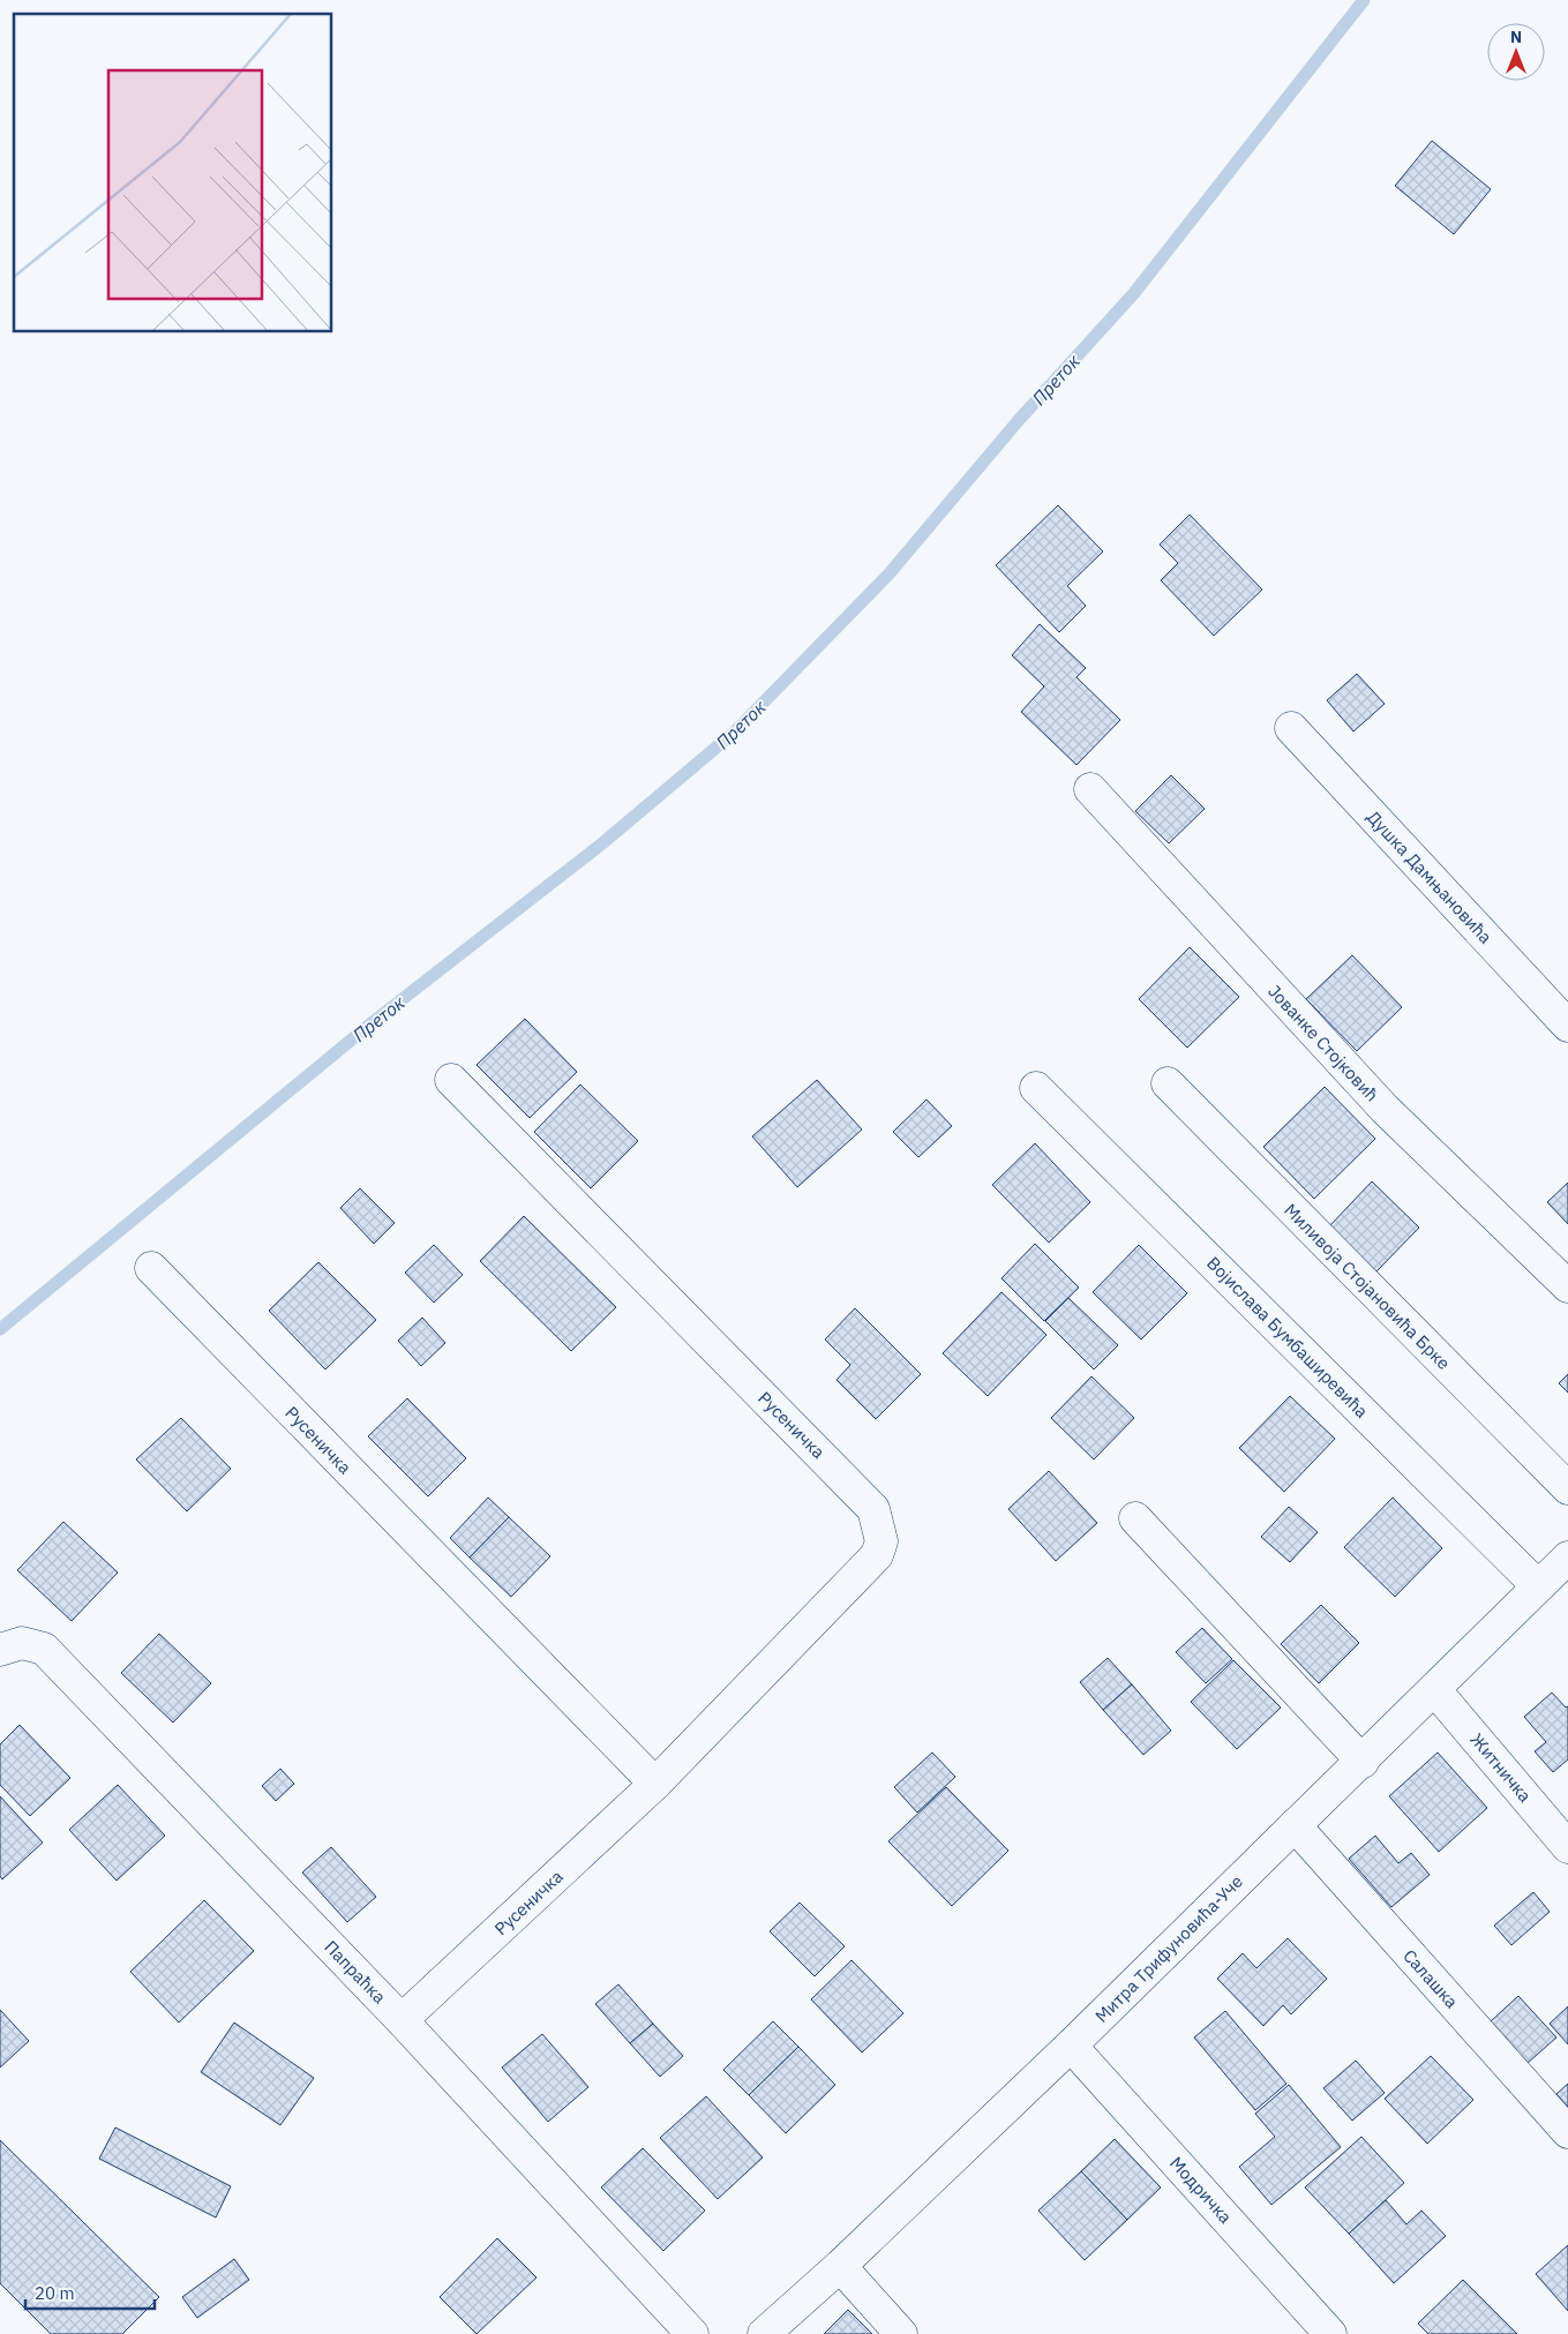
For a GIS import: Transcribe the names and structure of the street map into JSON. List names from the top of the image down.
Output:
{
  "streets": {
    "street": [
      "Душка Дамњановића",
      "Јованке Стојковић",
      "Миливоја Стојановића Брке",
      "Војислава Бумбаширевића",
      "Русеничка",
      "Житничка",
      "Митра Трифуновића-Уче",
      "Папраћка",
      "Салашка",
      "Модричка"
    ]
  },
  "crossings": [
    ["Војислава Бумбаширевића", "Митра Трифуновића-Уче"],
    ["Русеничка", "Папраћка"],
    ["Житничка", "Митра Трифуновића-Уче"],
    ["Митра Трифуновића-Уче", "Салашка"],
    ["Митра Трифуновића-Уче", "Модричка"]
  ],
  "water": ["Преток"],
  "scale_bar": "20 m",
  "north": "top"
}
